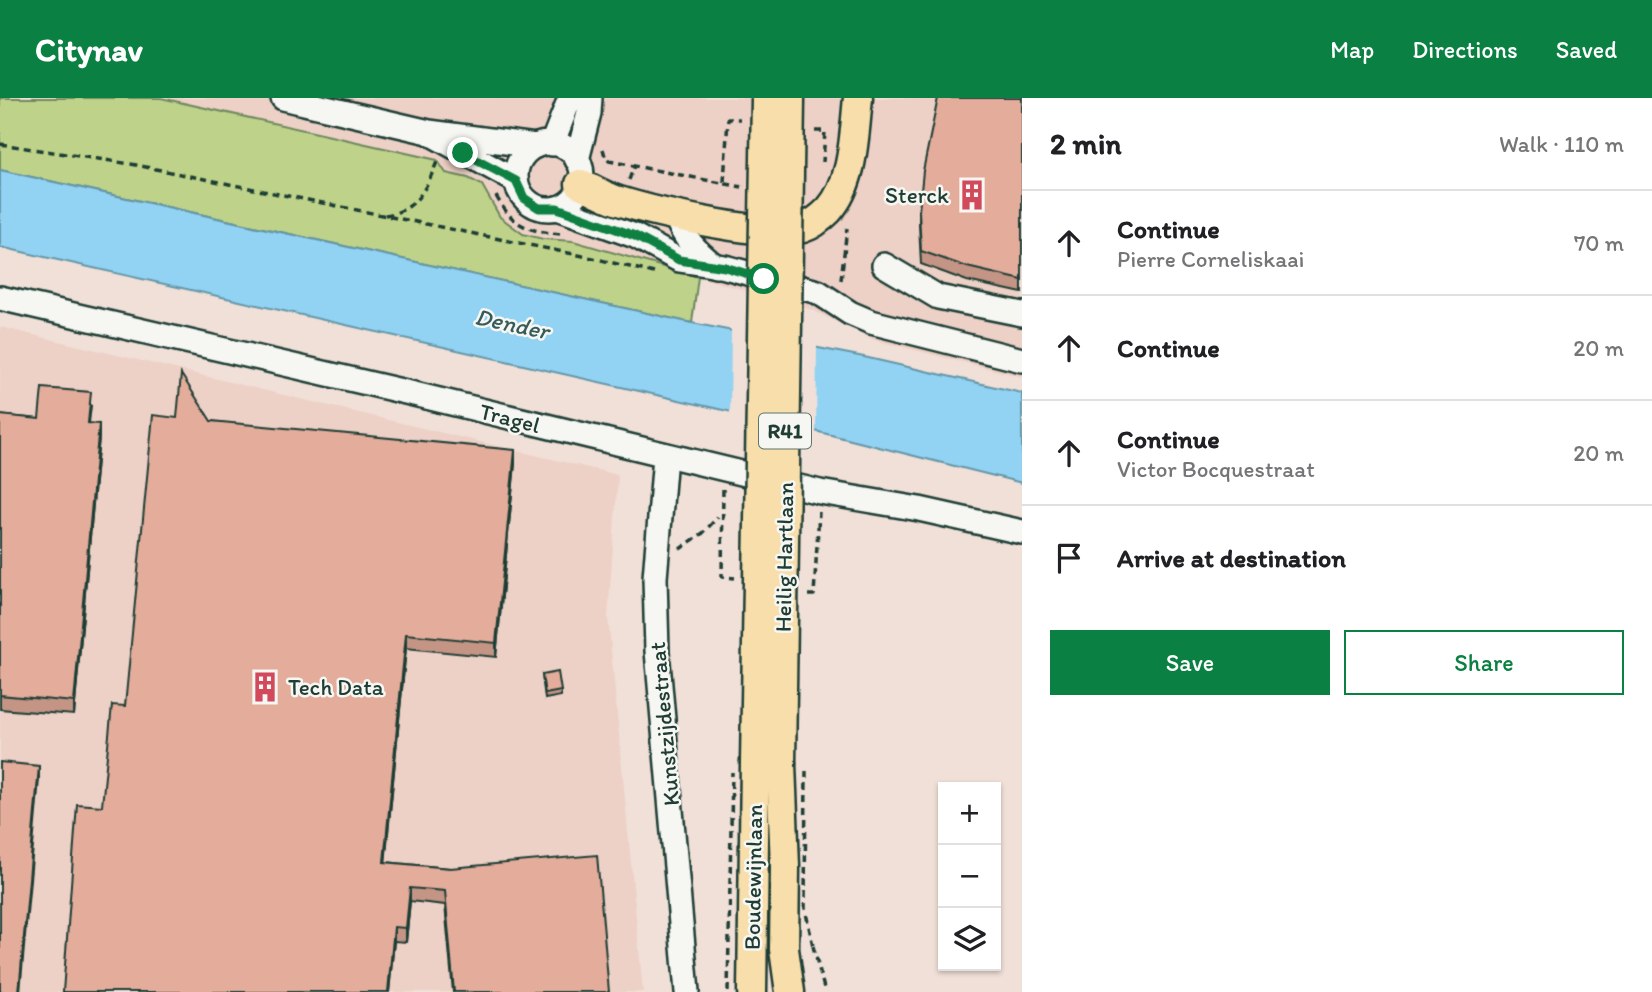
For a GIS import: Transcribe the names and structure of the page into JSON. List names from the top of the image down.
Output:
{
  "streets": {
    "main road": ["R41", "Heilig Hartlaan", "Boudewijnlaan"],
    "street": ["Tragel", "Kunstzijdestraat"]
  },
  "crossings": [
    ["Tragel", "Kunstzijdestraat"],
    ["Heilig Hartlaan", "Boudewijnlaan"]
  ],
  "water": ["Dender"],
  "places": {
    "building": ["Sterck", "Tech Data"]
  },
  "page": {
    "header": "Citynav",
    "nav": ["Map", "Directions", "Saved"],
    "heading": ["2 min", "Walk · 110 m"],
    "list": [
      ["Continue", "Pierre Corneliskaai", "70 m"],
      ["Continue", "20 m"],
      ["Continue", "Victor Bocquestraat", "20 m"],
      "Arrive at destination"
    ],
    "buttons": ["Save", "Share"],
    "map_buttons": ["+", "−"]
  }
}
